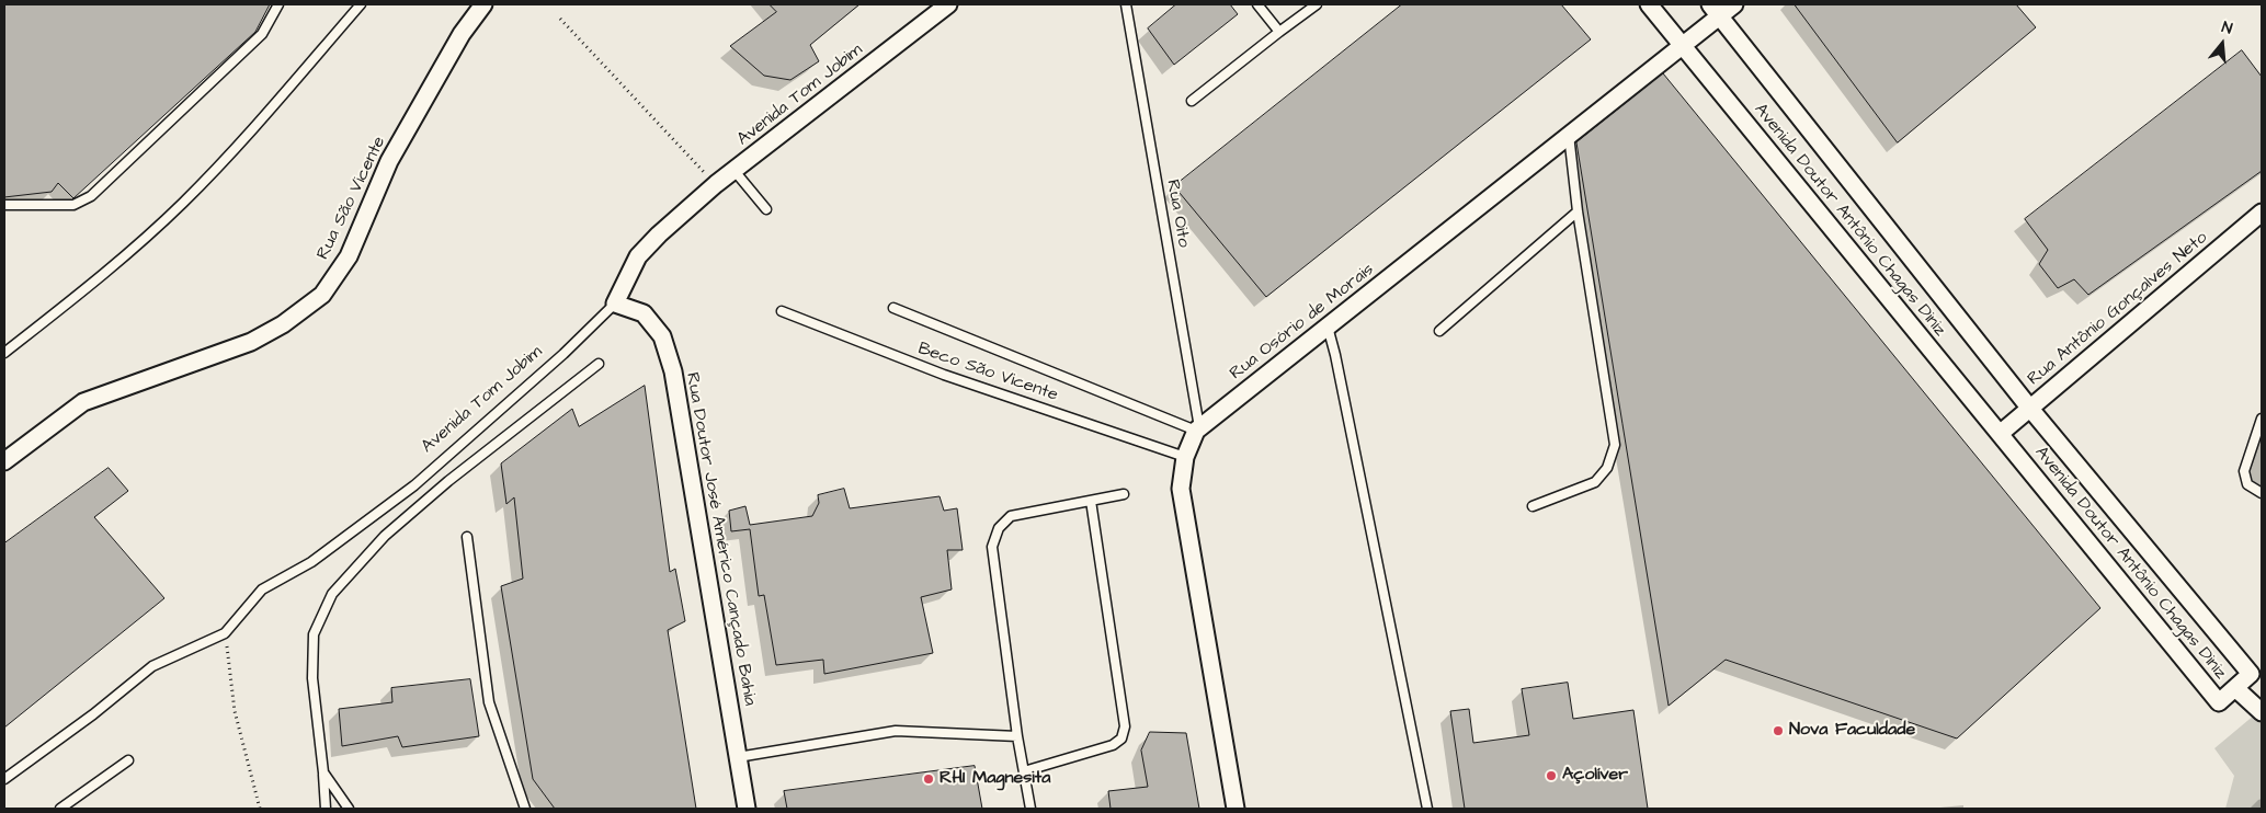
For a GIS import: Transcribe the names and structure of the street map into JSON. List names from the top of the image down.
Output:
{
  "streets": {
    "street": [
      "Avenida Tom Jobim",
      "Rua São Vicente",
      "Avenida Doutor Antônio Chagas Diniz",
      "Rua Antônio Gonçalves Neto",
      "Rua Osório de Morais",
      "Rua Doutor José Américo Cançado Bahia"
    ],
    "lane": ["Rua Oito", "Beco São Vicente"]
  },
  "crossings": [
    ["Avenida Tom Jobim", "Rua Doutor José Américo Cançado Bahia"],
    ["Rua Oito", "Rua Osório de Morais"],
    ["Avenida Doutor Antônio Chagas Diniz", "Rua Antônio Gonçalves Neto"],
    ["Avenida Doutor Antônio Chagas Diniz", "Rua Osório de Morais"],
    ["Rua Osório de Morais", "Beco São Vicente"]
  ],
  "places": ["Nova Faculdade", "Açolíver", "RHI Magnesita"],
  "north": "top"
}
